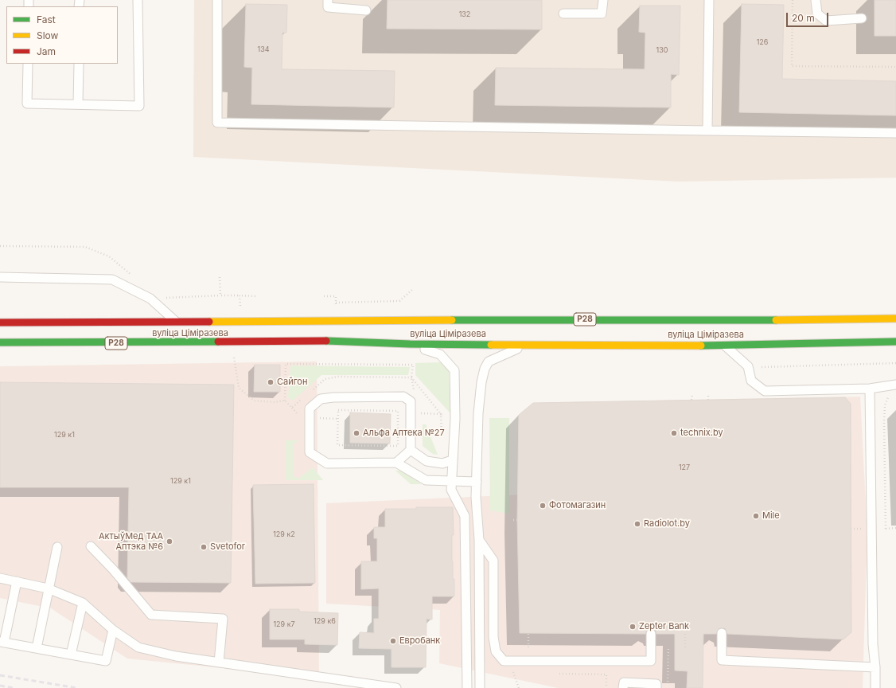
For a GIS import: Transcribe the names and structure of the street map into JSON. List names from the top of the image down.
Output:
{
  "streets": {
    "main road": ["Р28", "вуліца Ціміразева"]
  },
  "places": [
    "Сайгон",
    "Альфа Аптека №27",
    "technix.by",
    "Фотомагазин",
    "Mile",
    "Radiolot.by",
    "АктыўМед ТАА Аптэка №6",
    "Svetofor",
    "Zepter Bank",
    "Евробанк"
  ],
  "house_numbers": [
    "132",
    "126",
    "134",
    "130",
    "129 к1",
    "127",
    "129 к1",
    "129 к2",
    "129 к6",
    "129 к7"
  ],
  "legend": ["Fast", "Slow", "Jam"],
  "scale_bar": "20 m"
}
